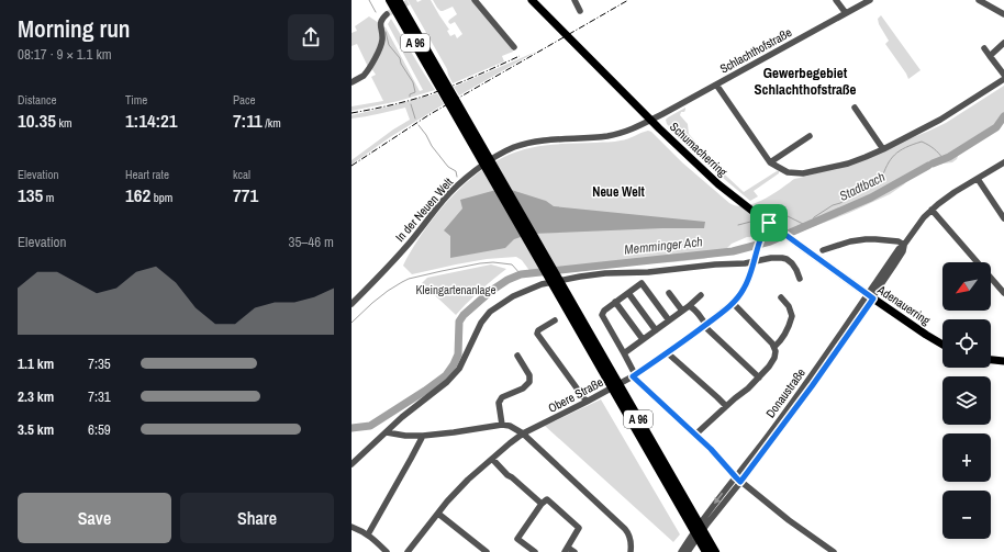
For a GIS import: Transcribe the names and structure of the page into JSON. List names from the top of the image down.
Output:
{
  "streets": {
    "highway": ["A 96"],
    "main road": ["Schumacherring", "Adenauerring"],
    "street": [
      "Schlachthofstraße",
      "In der Neuen Welt",
      "Donaustraße",
      "Obere Straße"
    ]
  },
  "crossings": [
    ["Schlachthofstraße", "Schumacherring"],
    ["Schlachthofstraße", "In der Neuen Welt"],
    ["Schumacherring", "In der Neuen Welt"],
    ["Schumacherring", "Adenauerring"],
    ["Schumacherring", "Donaustraße"],
    ["Schumacherring", "Obere Straße"],
    ["Adenauerring", "Donaustraße"]
  ],
  "districts": ["Gewerbegebiet Schlachthofstraße", "Neue Welt"],
  "water": ["Stadtbach", "Memminger Ach"],
  "parks": ["Kleingartenanlage"],
  "north": "bottom left",
  "page": {
    "heading": ["Morning run", "08:17 · 9 × 1.1 km"],
    "stats": [
      ["Distance", "10.35 km"],
      ["Time", "1:14:21"],
      ["Pace", "7:11 /km"],
      ["Elevation", "135 m"],
      ["Heart rate", "162 bpm"],
      ["kcal", "771"]
    ],
    "chart": ["Elevation", "35–46 m"],
    "map_buttons": ["+", "−"],
    "list": [
      {
        "name": "1.1 km",
        "note": "7:35"
      },
      {
        "name": "2.3 km",
        "note": "7:31"
      },
      {
        "name": "3.5 km",
        "note": "6:59"
      }
    ],
    "buttons": ["Save", "Share"]
  }
}
